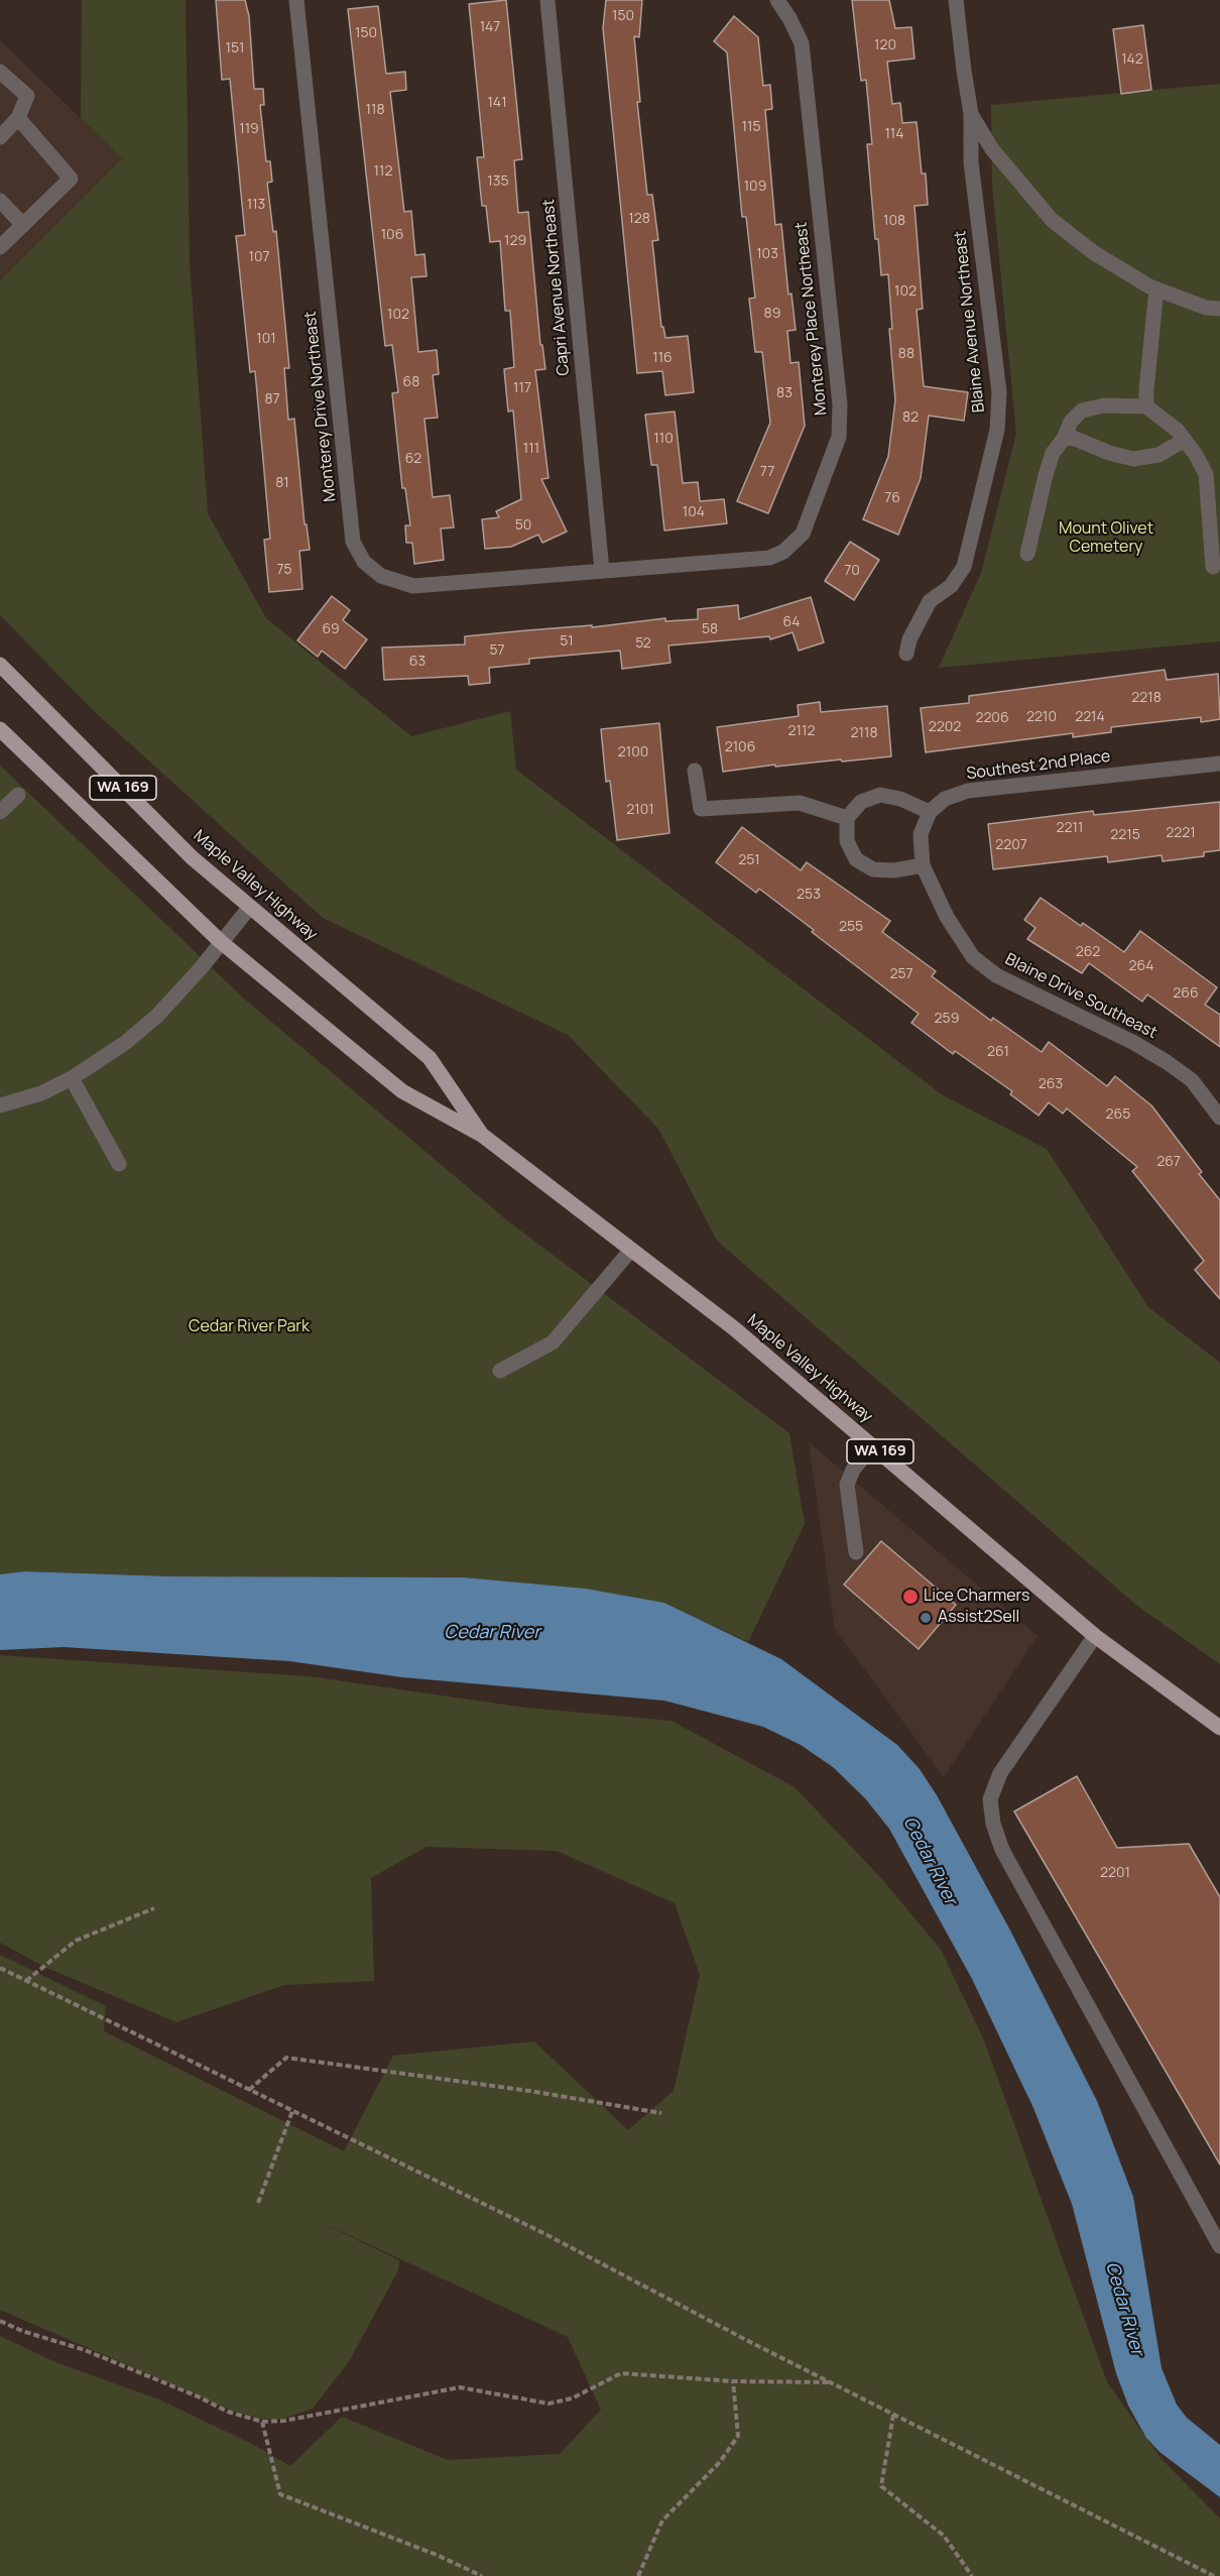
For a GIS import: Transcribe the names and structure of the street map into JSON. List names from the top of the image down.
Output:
{
  "streets": {
    "main road": ["WA 169", "Maple Valley Highway"],
    "street": [
      "Capri Avenue Northeast",
      "Monterey Place Northeast",
      "Blaine Avenue Northeast",
      "Monterey Drive Northeast",
      "Southest 2nd Place",
      "Blaine Drive Southeast"
    ]
  },
  "crossings": [
    ["Capri Avenue Northeast", "Monterey Place Northeast"],
    ["Capri Avenue Northeast", "Monterey Drive Northeast"],
    ["Monterey Place Northeast", "Monterey Drive Northeast"],
    ["Southest 2nd Place", "Blaine Drive Southeast"]
  ],
  "water": ["Cedar River"],
  "parks": ["Mount Olivet Cemetery", "Cedar River Park"],
  "places": ["Lice Charmers", "Assist2Sell"],
  "house_numbers": [
    "150",
    "147",
    "150",
    "120",
    "151",
    "142",
    "141",
    "118",
    "115",
    "119",
    "114",
    "112",
    "135",
    "109",
    "113",
    "128",
    "108",
    "106",
    "129",
    "103",
    "107",
    "102",
    "89",
    "102",
    "101",
    "88",
    "116",
    "68",
    "117",
    "83",
    "87",
    "82",
    "110",
    "111",
    "62",
    "77",
    "81",
    "76",
    "104",
    "50",
    "75",
    "70",
    "64",
    "69",
    "58",
    "51",
    "52",
    "57",
    "63",
    "2218",
    "2210",
    "2214",
    "2206",
    "2202",
    "2112",
    "2118",
    "2106",
    "2100",
    "2101",
    "2211",
    "2221",
    "2215",
    "2207",
    "251",
    "253",
    "255",
    "262",
    "264",
    "257",
    "266",
    "259",
    "261",
    "263",
    "265",
    "267",
    "2201"
  ]
}
